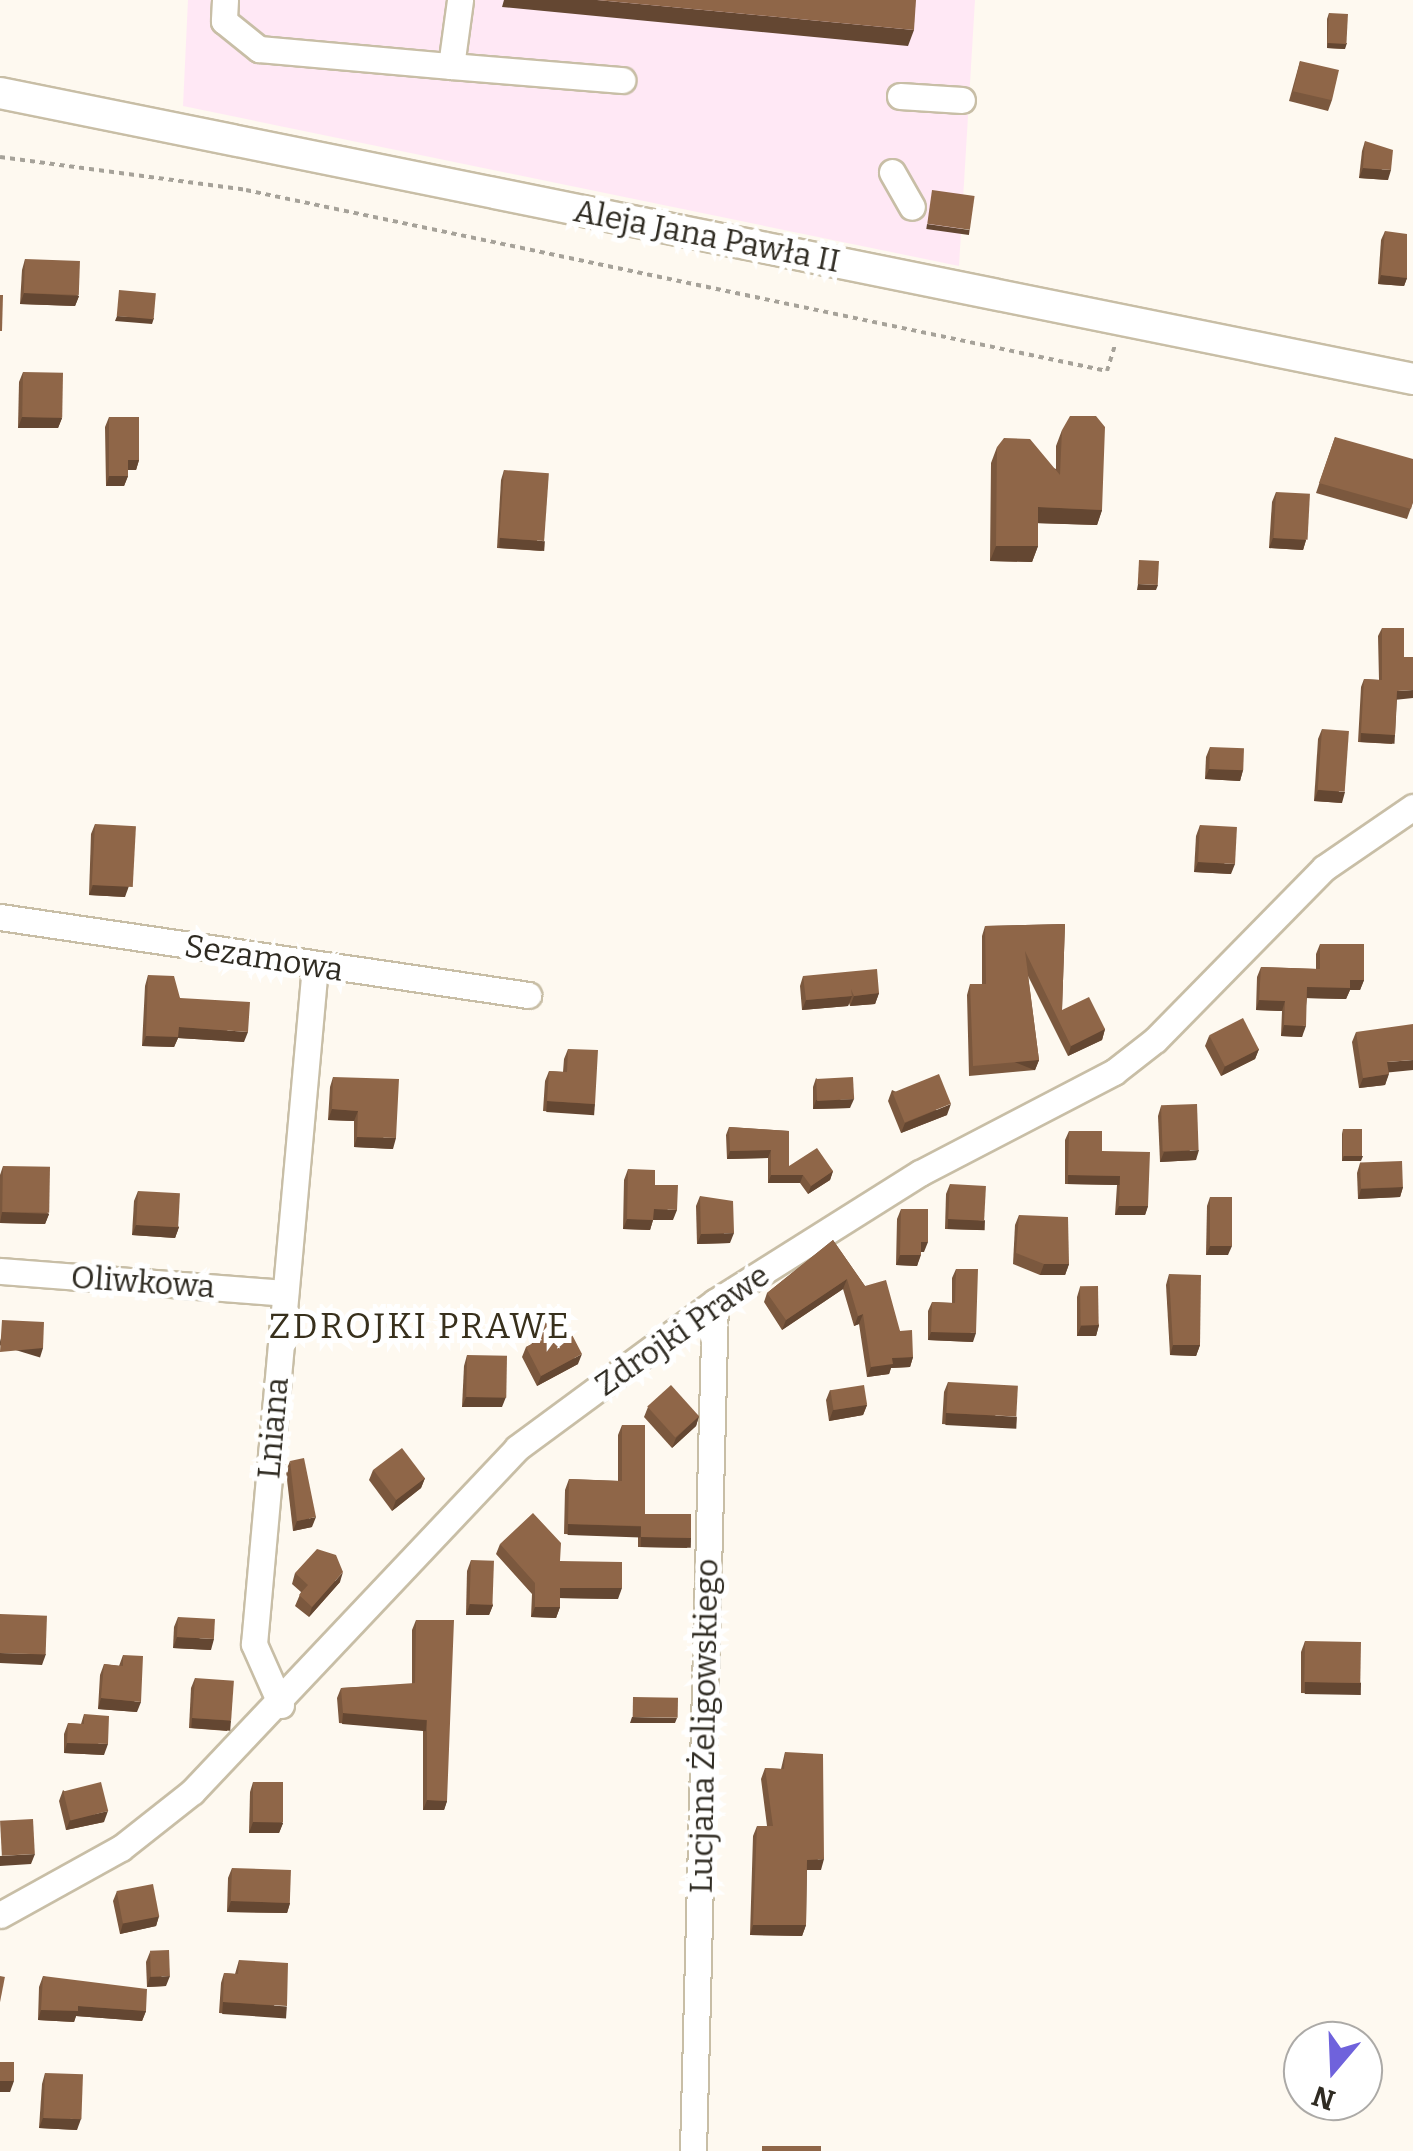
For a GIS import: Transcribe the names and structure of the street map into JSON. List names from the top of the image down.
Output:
{
  "streets": {
    "main road": ["Aleja Jana Pawła II"],
    "street": [
      "Sezamowa",
      "Oliwkowa",
      "Zdrojki Prawe",
      "Lniana",
      "Lucjana Żeligowskiego"
    ]
  },
  "crossings": [
    ["Sezamowa", "Lniana"],
    ["Oliwkowa", "Lniana"],
    ["Zdrojki Prawe", "Lniana"],
    ["Zdrojki Prawe", "Lucjana Żeligowskiego"]
  ],
  "districts": ["ZDROJKI PRAWE"],
  "north": "bottom"
}
